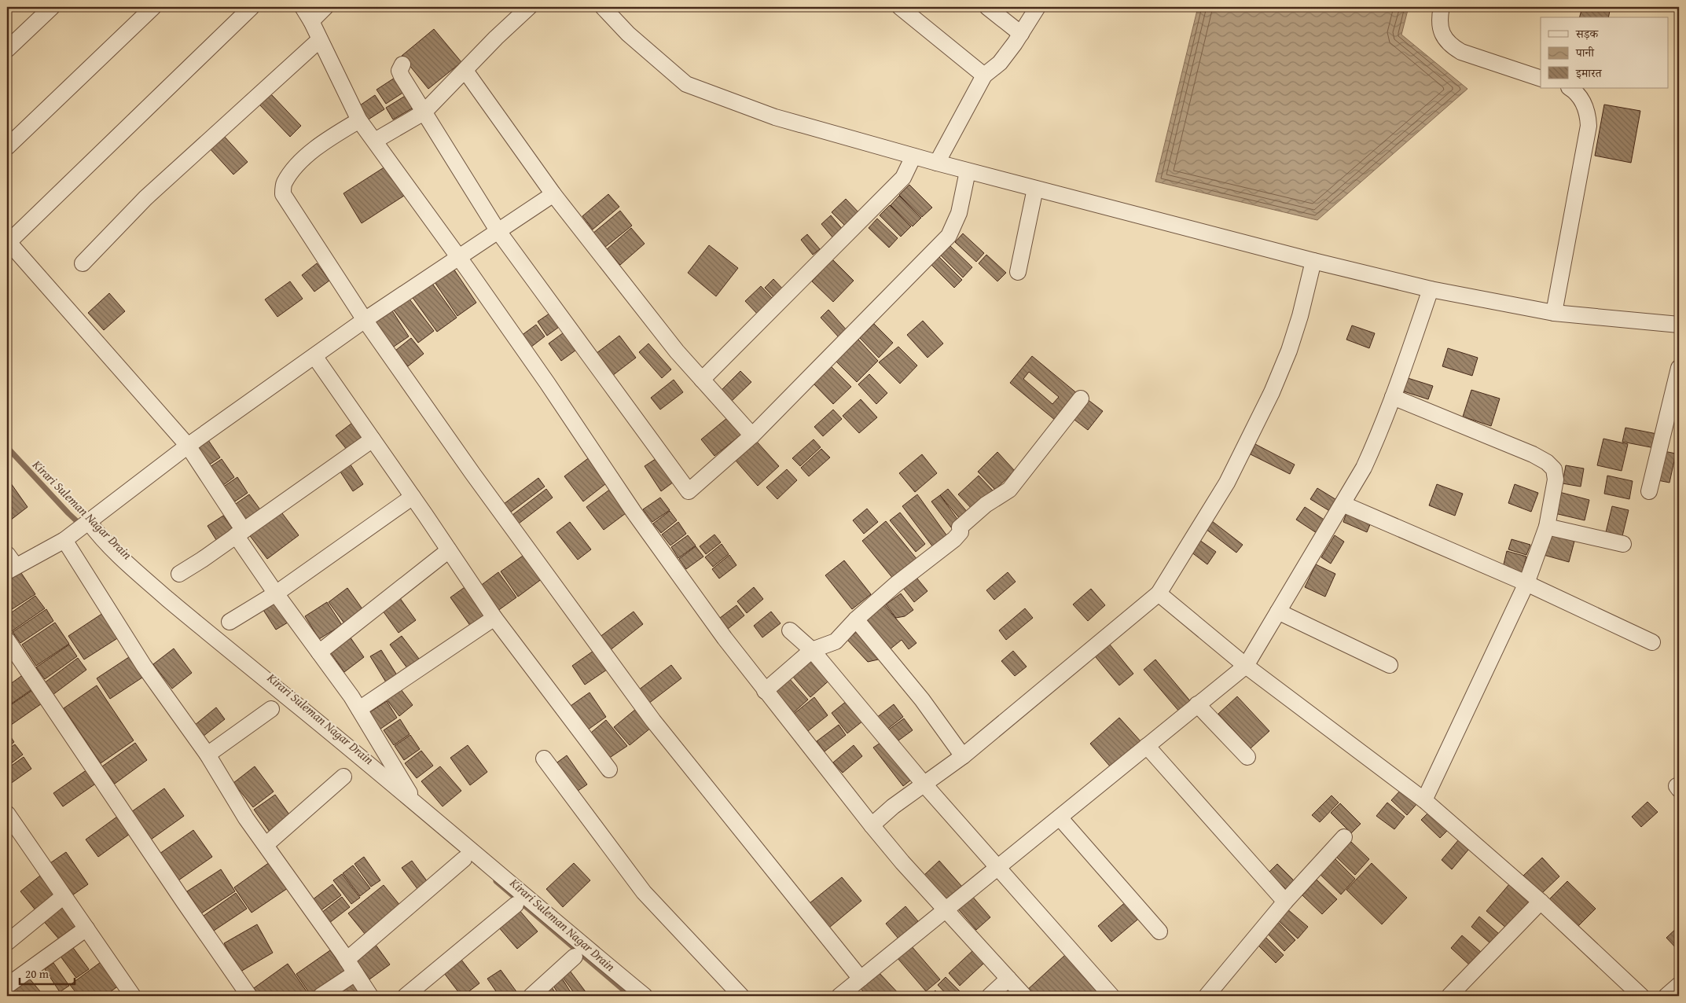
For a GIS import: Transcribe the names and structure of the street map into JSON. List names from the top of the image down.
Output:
{
  "water": ["Kirari Suleman Nagar Drain"],
  "legend": ["सड़क", "पानी", "इमारत"],
  "scale_bar": "20 m"
}
